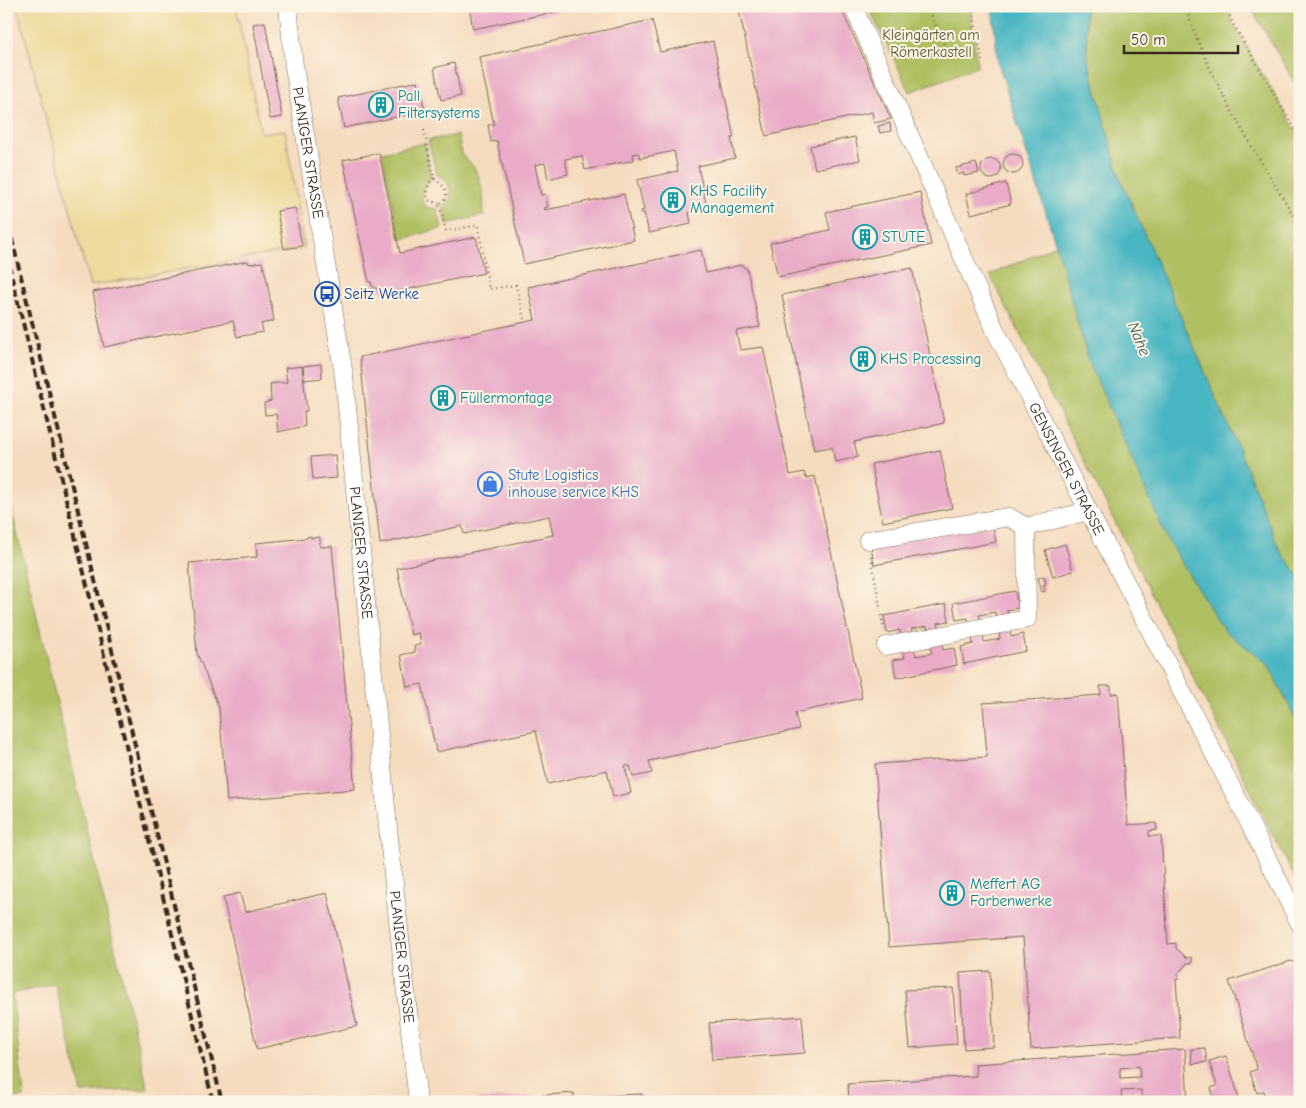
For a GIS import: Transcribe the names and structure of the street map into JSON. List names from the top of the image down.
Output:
{
  "streets": {
    "street": ["PLANIGER STRASSE", "GENSINGER STRASSE"]
  },
  "water": ["Nahe"],
  "parks": ["Kleingärten am Römerkastell"],
  "places": {
    "building": [
      "Pall Filtersystems",
      "KHS Facility Management",
      "STUTE",
      "KHS Processing",
      "Füllermontage",
      "Meffert AG Farbenwerke"
    ],
    "bus stop": ["Seitz Werke"],
    "shop": ["Stute Logistics inhouse service KHS"]
  },
  "scale_bar": "50 m"
}
